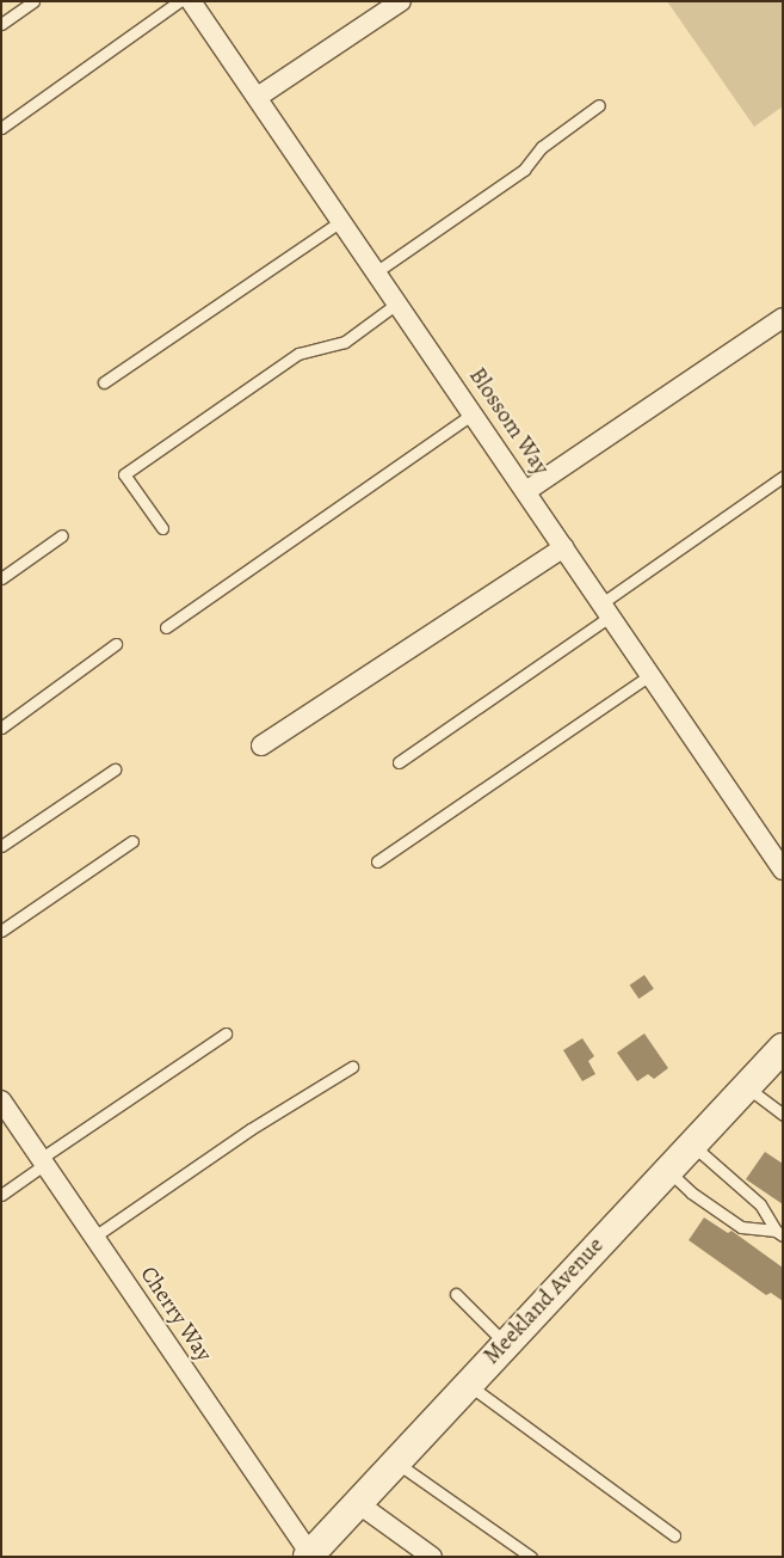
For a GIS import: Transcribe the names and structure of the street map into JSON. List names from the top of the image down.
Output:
{
  "streets": {
    "main road": ["Meekland Avenue"],
    "street": ["Blossom Way", "Cherry Way"]
  },
  "crossings": [
    ["Meekland Avenue", "Cherry Way"]
  ]
}
